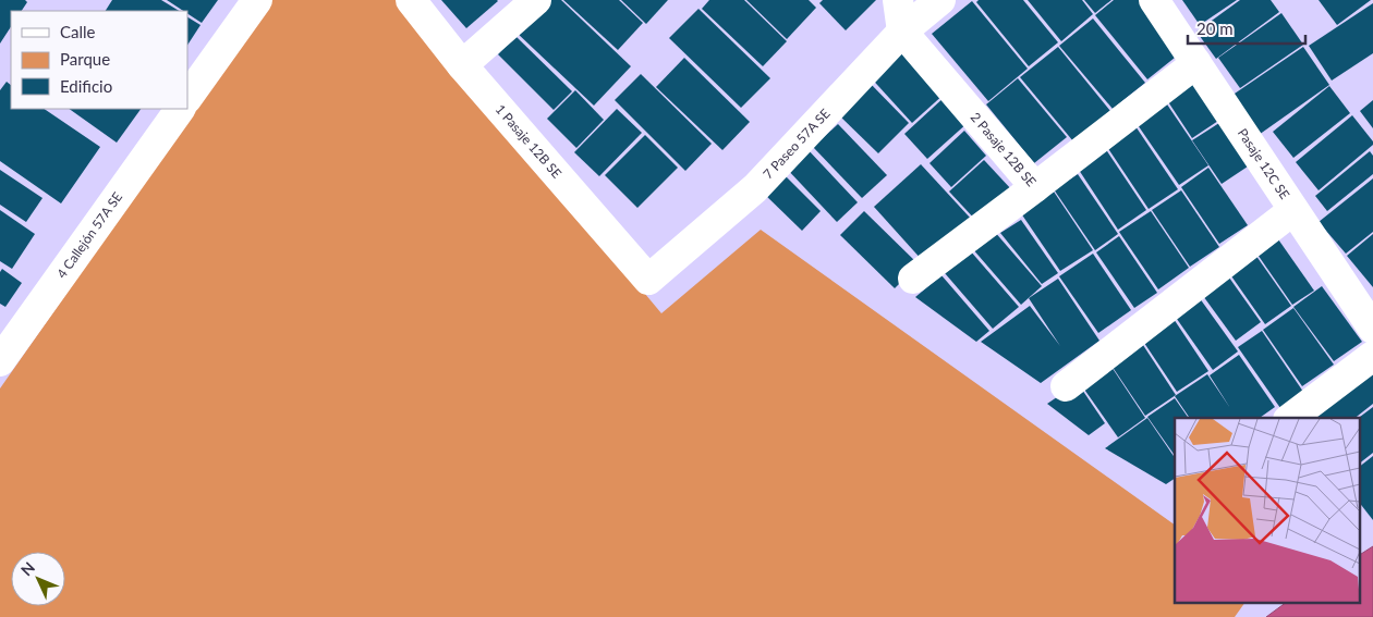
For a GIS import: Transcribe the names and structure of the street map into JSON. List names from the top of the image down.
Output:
{
  "streets": {
    "street": [
      "1 Pasaje 12B SE",
      "7 Paseo 57A SE",
      "2 Pasaje 12B SE",
      "Pasaje 12C SE",
      "4 Callejón 57A SE"
    ]
  },
  "crossings": [
    ["1 Pasaje 12B SE", "7 Paseo 57A SE"],
    ["7 Paseo 57A SE", "2 Pasaje 12B SE"],
    ["2 Pasaje 12B SE", "Pasaje 12C SE"]
  ],
  "legend": ["Calle", "Parque", "Edificio"],
  "scale_bar": "20 m",
  "north": "top left"
}
